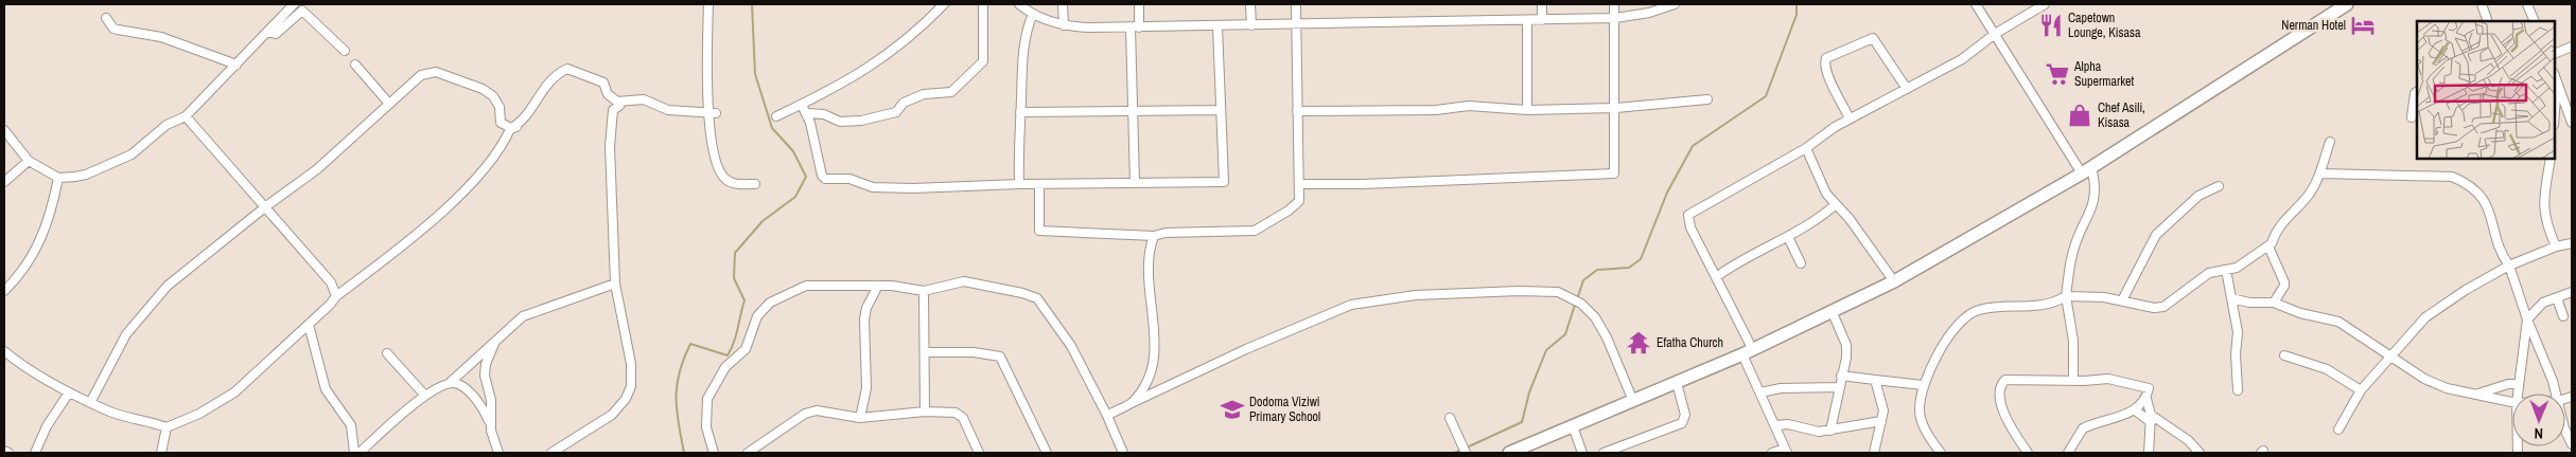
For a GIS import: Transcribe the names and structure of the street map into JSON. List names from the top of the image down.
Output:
{
  "places": {
    "restaurant": ["Capetown Lounge, Kisasa"],
    "hotel": ["Nerman Hotel"],
    "supermarket": ["Alpha Supermarket"],
    "shop": ["Chef Asili, Kisasa"],
    "temple": ["Efatha Church"],
    "school or university": ["Dodoma Viziwi Primary School"]
  },
  "north": "bottom"
}
